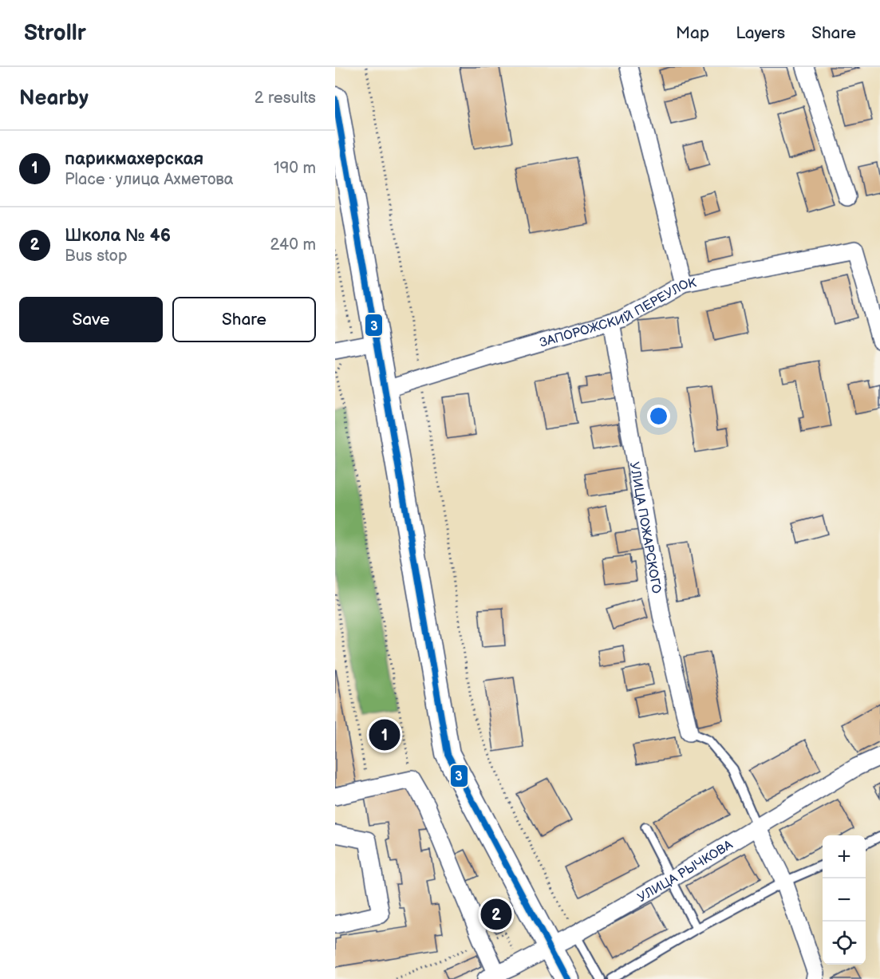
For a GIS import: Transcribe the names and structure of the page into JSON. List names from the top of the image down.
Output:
{
  "streets": {
    "street": ["ЗАПОРОЖСКИЙ ПЕРЕУЛОК", "УЛИЦА ПОЖАРСКОГО", "УЛИЦА РЫЧКОВА"]
  },
  "crossings": [
    ["ЗАПОРОЖСКИЙ ПЕРЕУЛОК", "УЛИЦА ПОЖАРСКОГО"]
  ],
  "lines": ["transit line 3"],
  "page": {
    "header": "Strollr",
    "nav": ["Map", "Layers", "Share"],
    "heading": ["Nearby", "2 results"],
    "list": [
      {
        "mark": "1",
        "name": "парикмахерская",
        "note": "Place · улица Ахметова",
        "value": "190 m"
      },
      {
        "mark": "2",
        "name": "Школа № 46",
        "note": "Bus stop",
        "value": "240 m"
      }
    ],
    "buttons": ["Save", "Share"],
    "pins": ["1", "2"],
    "map_buttons": ["+", "−"]
  }
}
